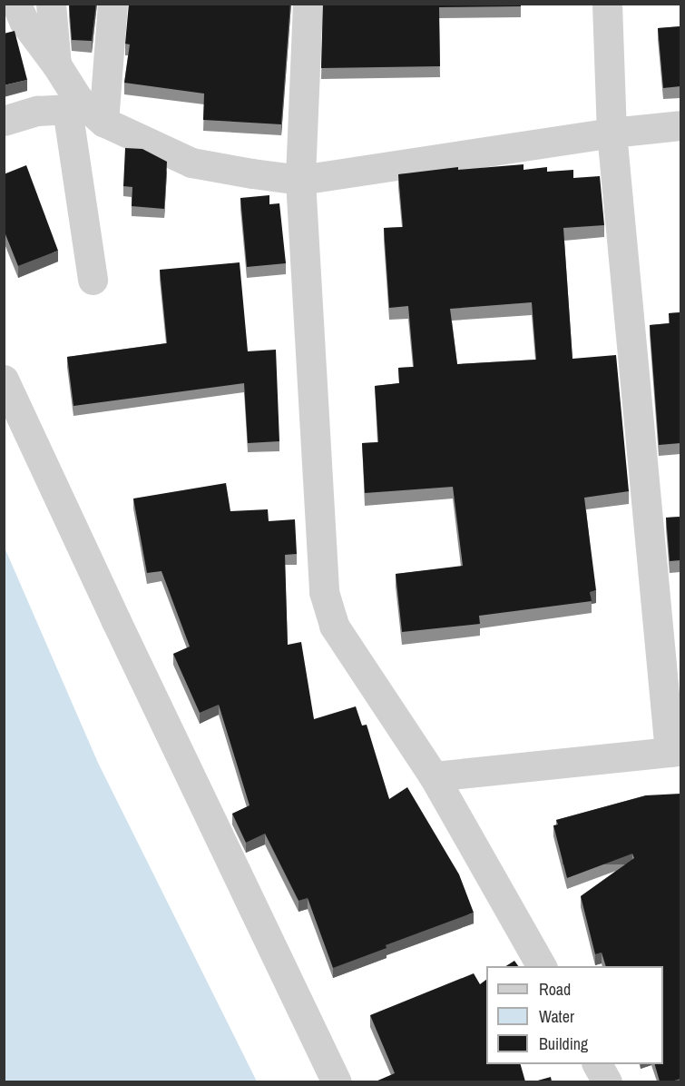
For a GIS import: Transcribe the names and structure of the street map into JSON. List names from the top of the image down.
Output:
{
  "legend": ["Road", "Water", "Building"]
}
